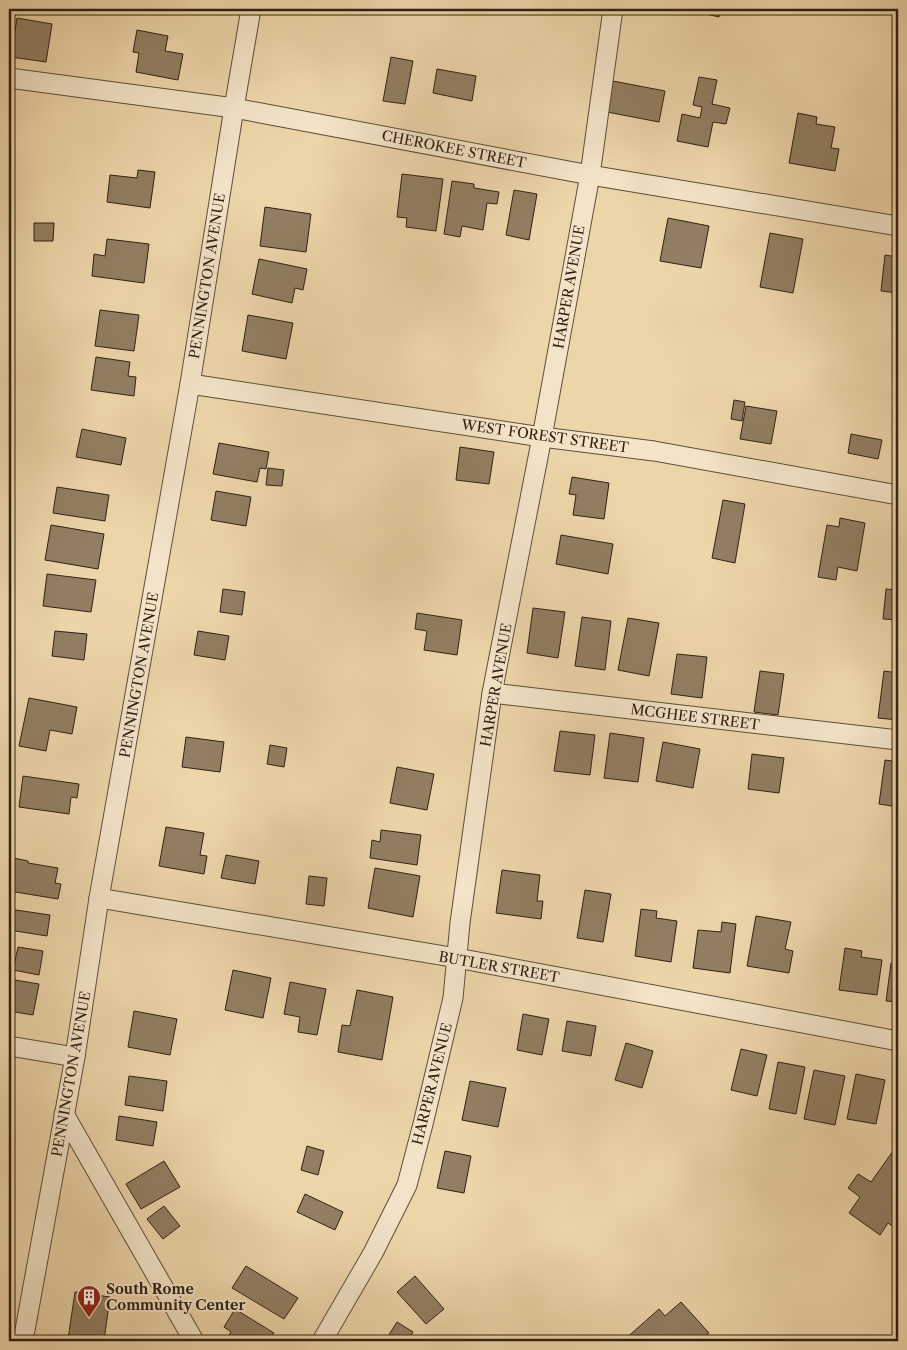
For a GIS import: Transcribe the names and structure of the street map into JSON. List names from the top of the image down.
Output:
{
  "streets": {
    "street": [
      "CHEROKEE STREET",
      "PENNINGTON AVENUE",
      "HARPER AVENUE",
      "WEST FOREST STREET",
      "MCGHEE STREET",
      "BUTLER STREET"
    ]
  },
  "crossings": [
    ["CHEROKEE STREET", "PENNINGTON AVENUE"],
    ["CHEROKEE STREET", "HARPER AVENUE"],
    ["PENNINGTON AVENUE", "WEST FOREST STREET"],
    ["PENNINGTON AVENUE", "BUTLER STREET"],
    ["HARPER AVENUE", "WEST FOREST STREET"],
    ["HARPER AVENUE", "MCGHEE STREET"],
    ["HARPER AVENUE", "BUTLER STREET"]
  ],
  "places": {
    "building": ["South Rome Community Center"]
  }
}
